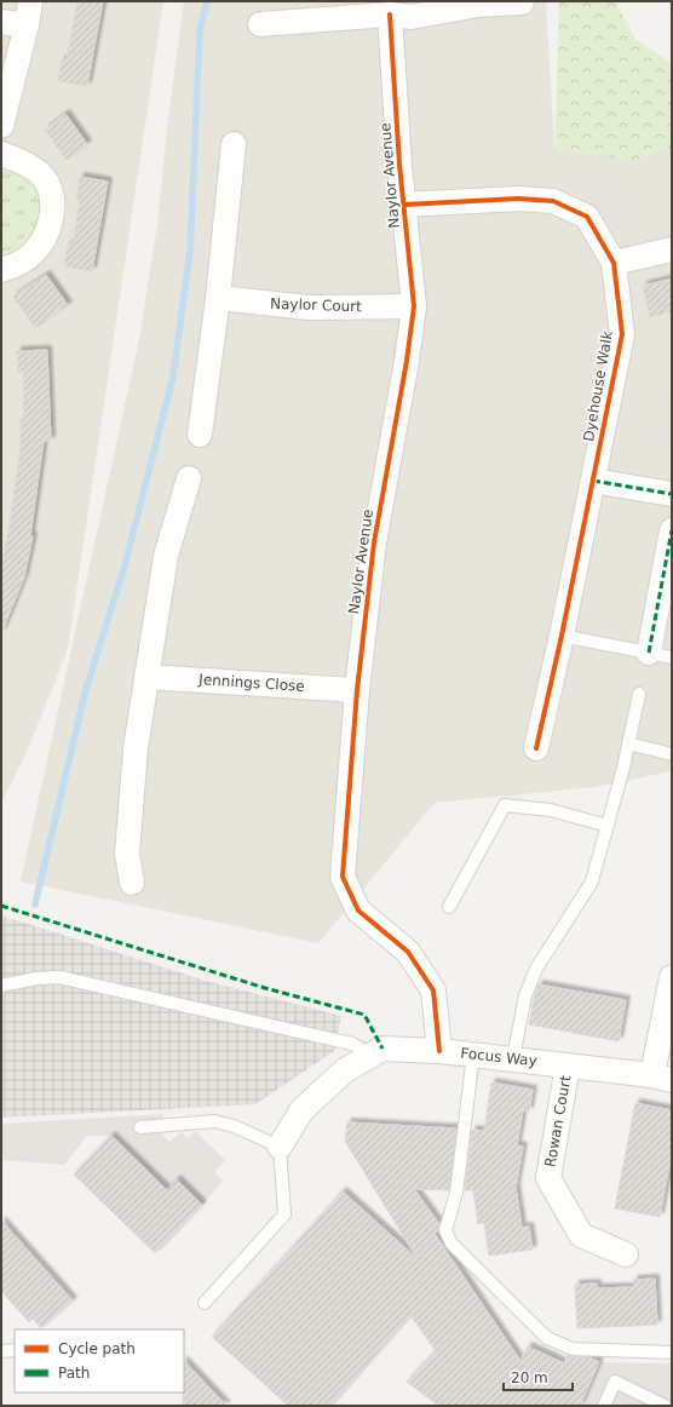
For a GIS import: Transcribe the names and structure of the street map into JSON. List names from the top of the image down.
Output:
{
  "streets": {
    "street": [
      "Naylor Avenue",
      "Naylor Court",
      "Dyehouse Walk",
      "Jennings Close",
      "Focus Way",
      "Rowan Court"
    ]
  },
  "crossings": [
    ["Naylor Avenue", "Naylor Court"],
    ["Naylor Avenue", "Dyehouse Walk"],
    ["Naylor Avenue", "Jennings Close"],
    ["Naylor Avenue", "Focus Way"],
    ["Focus Way", "Rowan Court"]
  ],
  "legend": ["Cycle path", "Path"],
  "scale_bar": "20 m"
}
